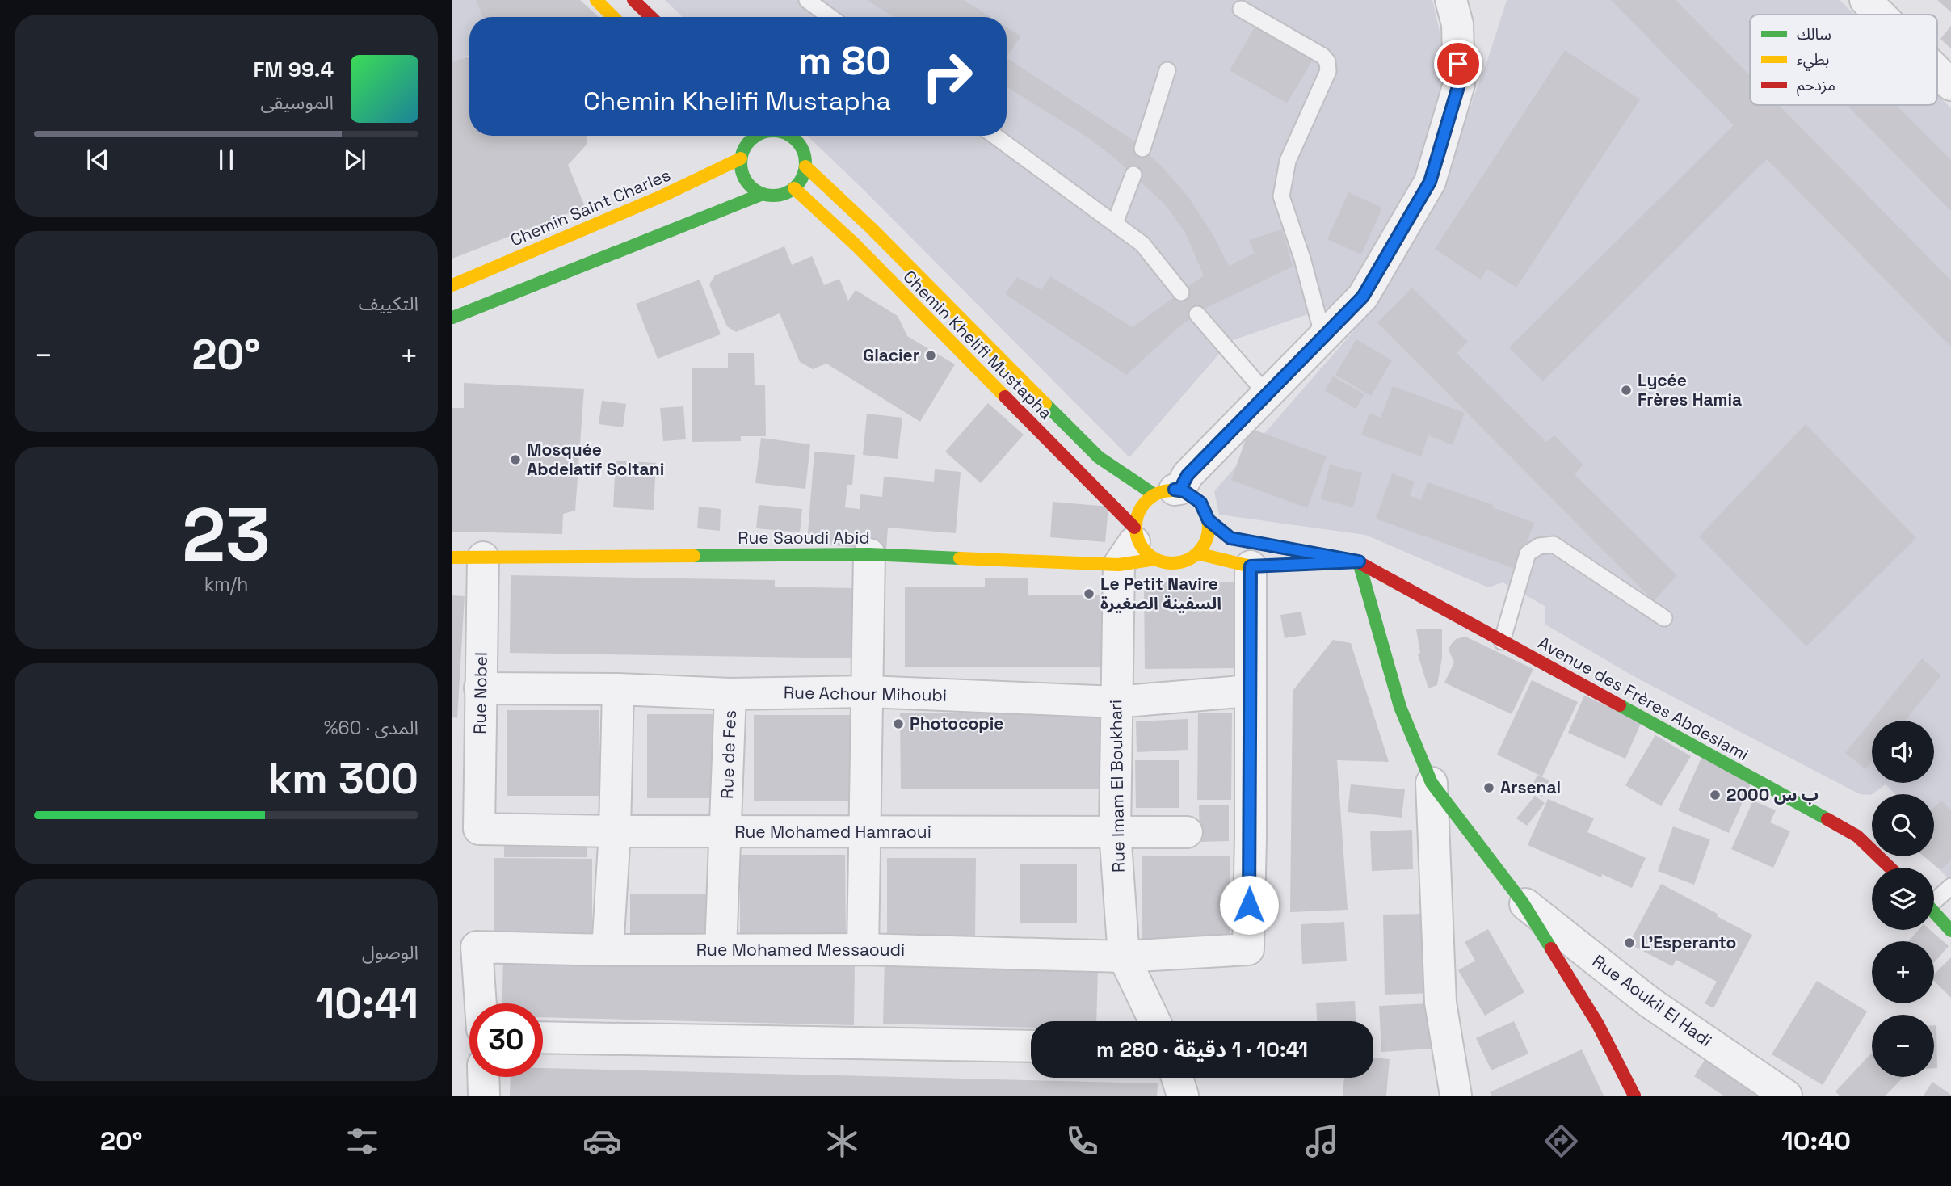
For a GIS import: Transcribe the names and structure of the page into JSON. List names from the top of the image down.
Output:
{
  "streets": {
    "main road": [
      "Chemin Saint Charles",
      "Chemin Khelifi Mustapha",
      "Rue Saoudi Abid",
      "Avenue des Frères Abdeslami"
    ],
    "street": [
      "Rue Nobel",
      "Rue Achour Mihoubi",
      "Rue de Fes",
      "Rue Imam El Boukhari",
      "Rue Mohamed Hamraoui",
      "Rue Mohamed Messaoudi",
      "Rue Aoukil El Hadi"
    ]
  },
  "crossings": [
    ["Rue Saoudi Abid", "Rue Nobel"],
    ["Rue Saoudi Abid", "Rue Imam El Boukhari"],
    ["Rue Nobel", "Rue Achour Mihoubi"],
    ["Rue Nobel", "Rue Mohamed Hamraoui"],
    ["Rue Achour Mihoubi", "Rue de Fes"],
    ["Rue Achour Mihoubi", "Rue Imam El Boukhari"],
    ["Rue Achour Mihoubi", "Rue Mohamed Messaoudi"],
    ["Rue de Fes", "Rue Mohamed Hamraoui"],
    ["Rue de Fes", "Rue Mohamed Messaoudi"],
    ["Rue Imam El Boukhari", "Rue Mohamed Hamraoui"],
    ["Rue Imam El Boukhari", "Rue Mohamed Messaoudi"]
  ],
  "places": [
    "Glacier",
    "Lycée Frères Hamia",
    "Mosquée Abdelatif Soltani",
    "Le Petit Navire السفينة الصغيرة",
    "Photocopie",
    "Arsenal",
    "ب س 2000",
    "L'Esperanto"
  ],
  "legend": ["سالك", "بطيء", "مزدحم"],
  "page": {
    "turn": ["80 m", "Chemin Khelifi Mustapha"],
    "song": ["99.4 FM", "الموسيقى"],
    "tile": [
      "التكييف",
      ["23", "km/h"],
      ["المدى · 60%", "300 km"],
      ["الوصول", "10:41"]
    ],
    "heat": ["−", "20°", "+"],
    "map_buttons": ["+", "−"],
    "limit": "30",
    "trip": "10:41 · 1 دقيقة · 280 m",
    "tabs": ["10:40", "20°"]
  }
}
